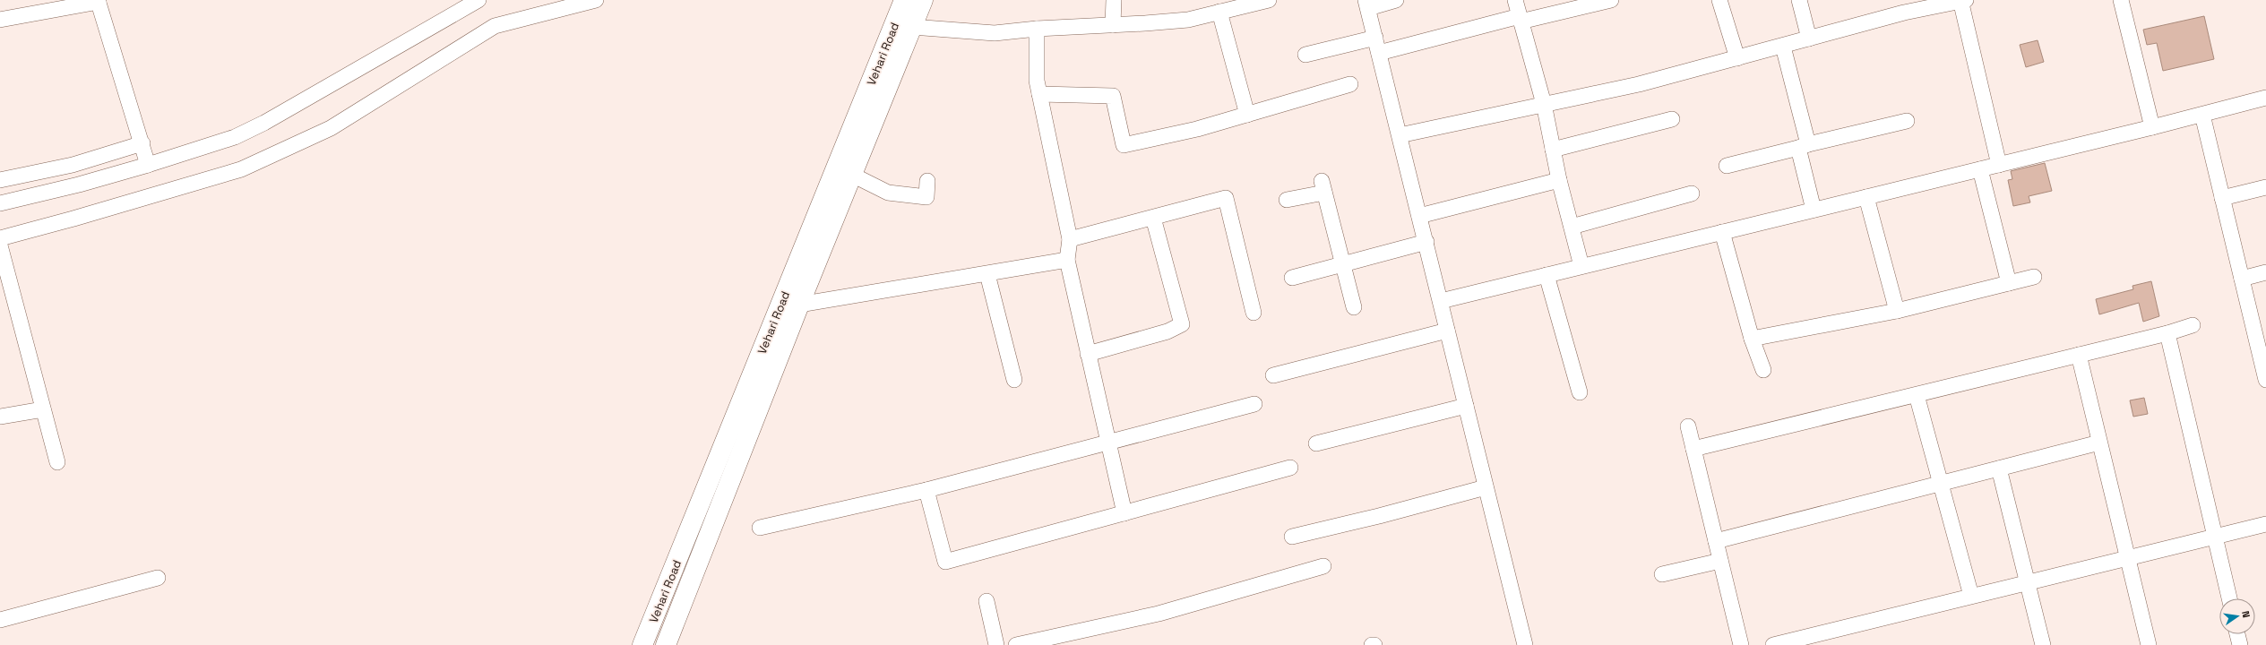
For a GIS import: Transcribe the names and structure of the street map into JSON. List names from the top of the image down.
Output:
{
  "streets": {
    "main road": ["Vehari Road"]
  },
  "north": "right"
}
